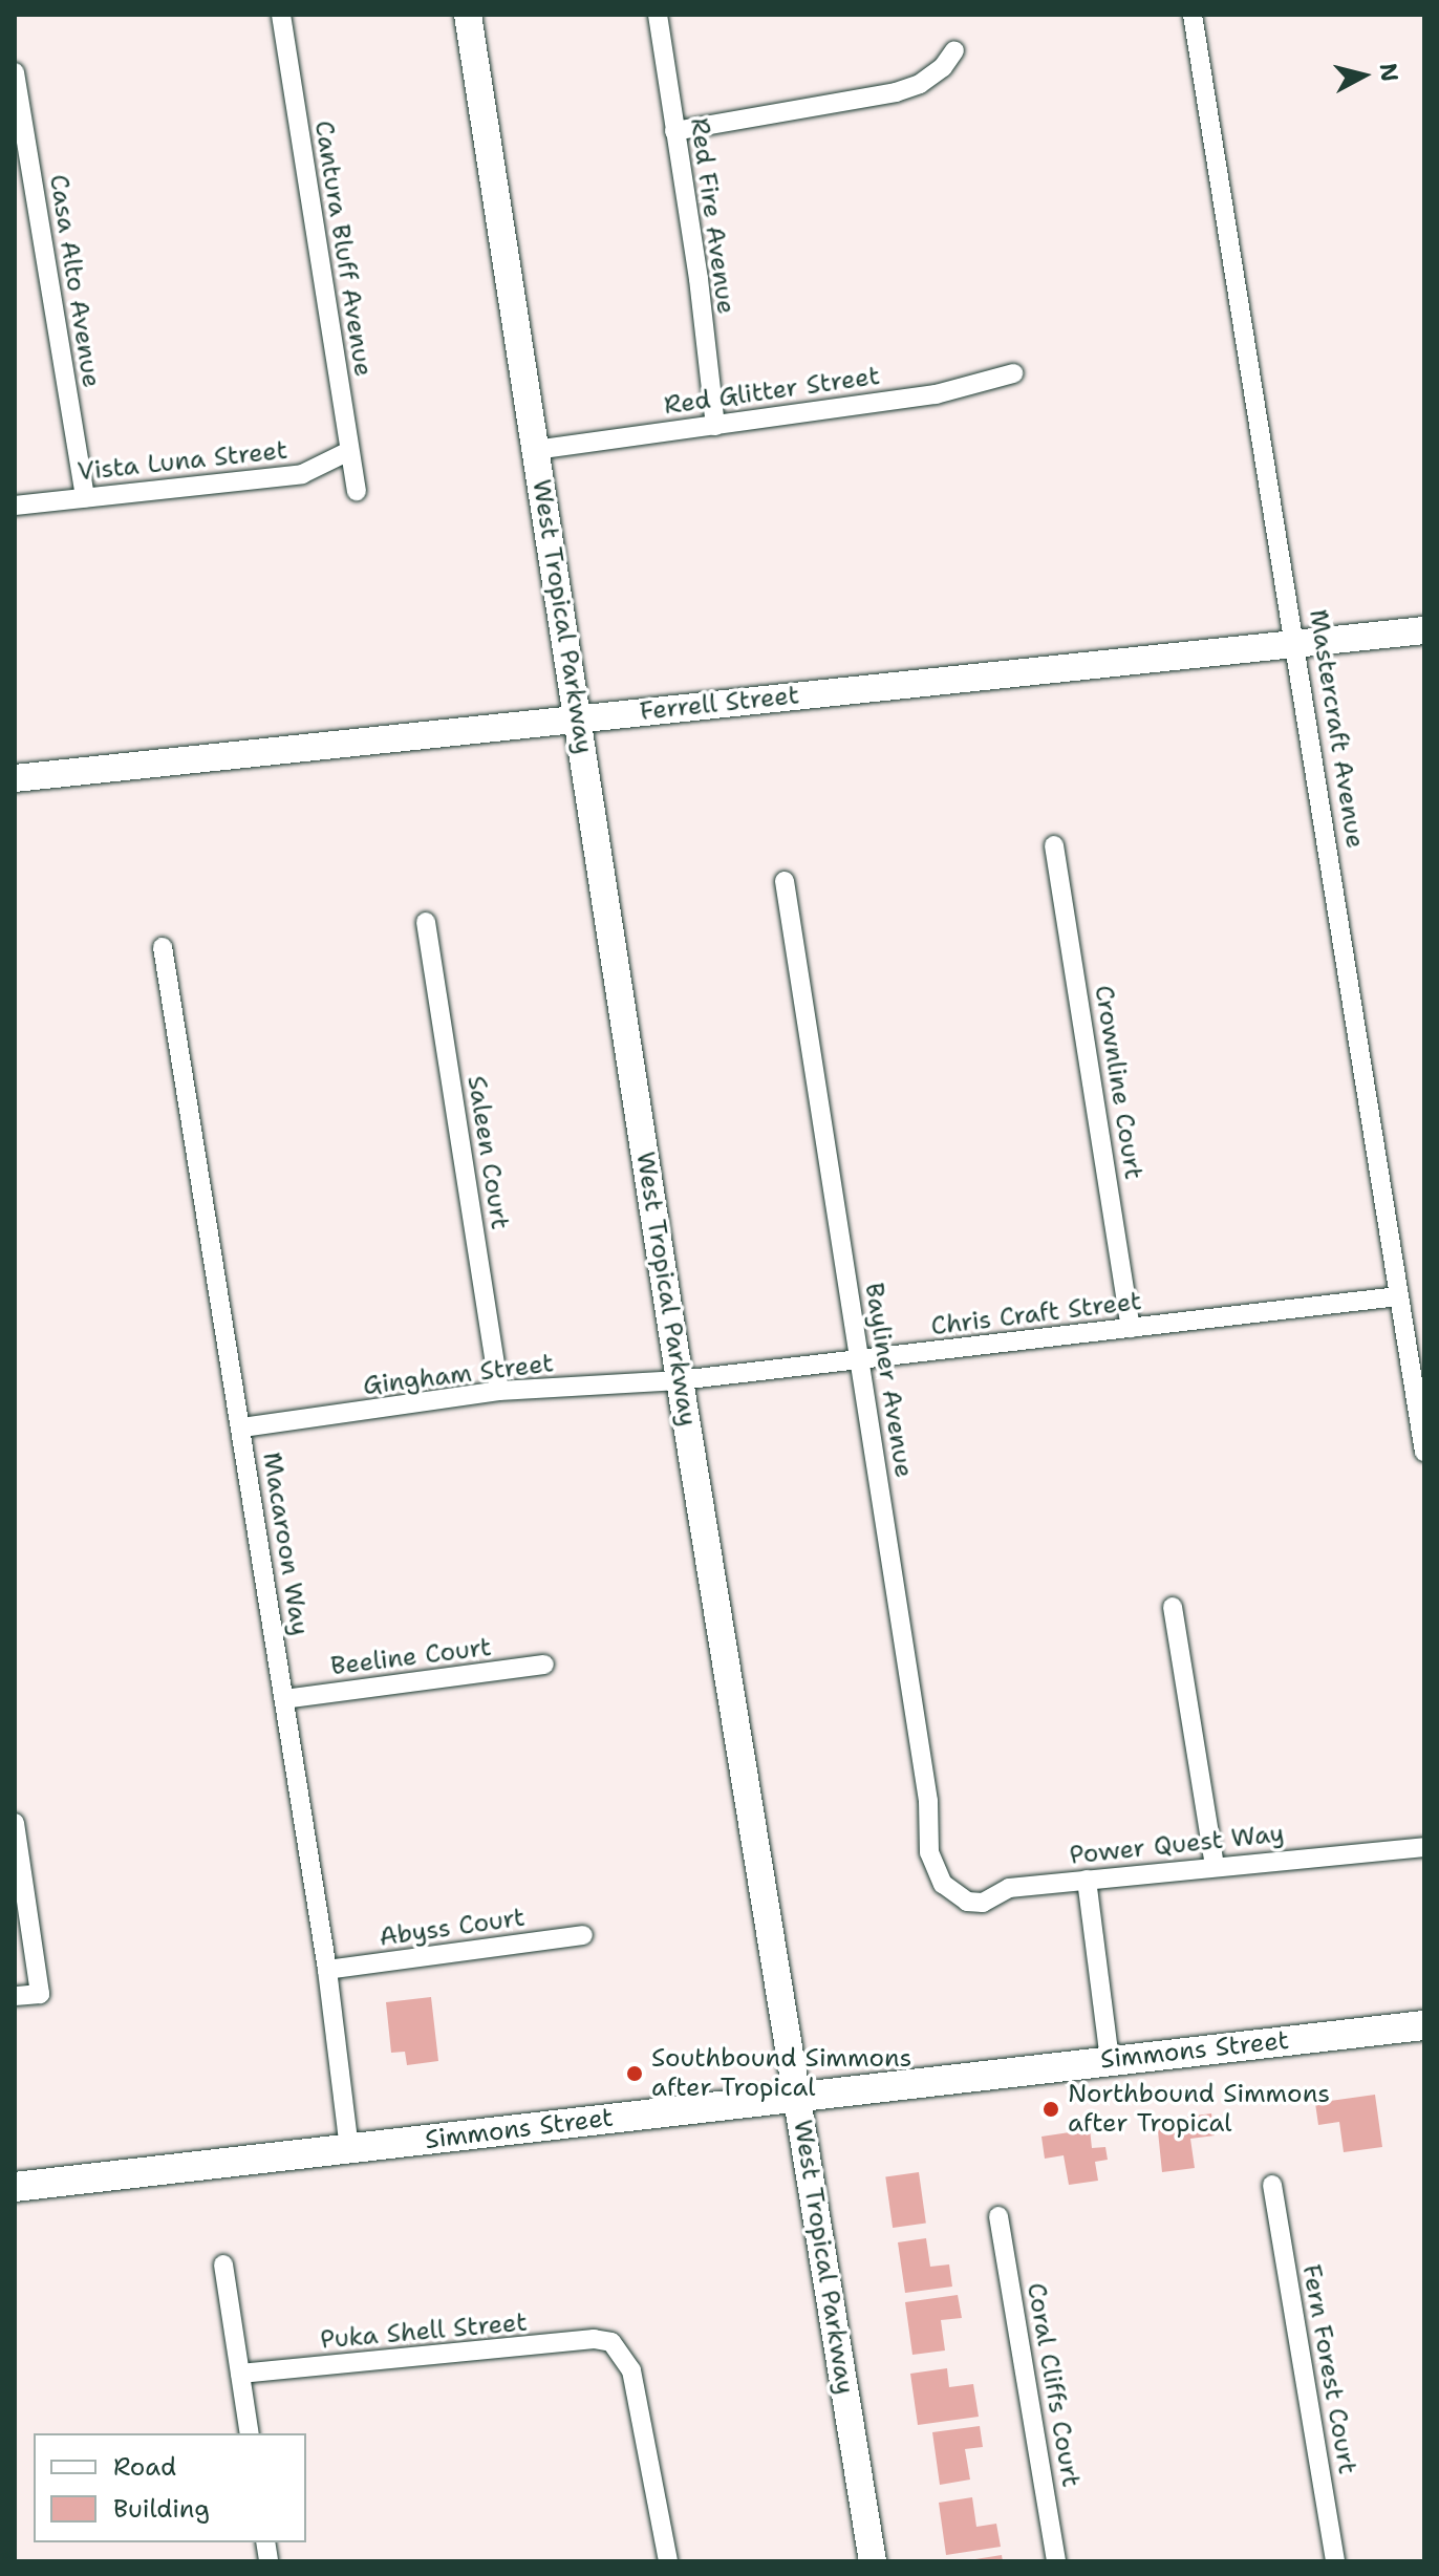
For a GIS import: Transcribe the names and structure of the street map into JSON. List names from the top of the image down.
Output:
{
  "streets": {
    "main road": ["West Tropical Parkway", "Ferrell Street", "Simmons Street"],
    "street": [
      "Red Fire Avenue",
      "Cantura Bluff Avenue",
      "Casa Alto Avenue",
      "Red Glitter Street",
      "Vista Luna Street",
      "Mastercraft Avenue",
      "Crownline Court",
      "Saleen Court",
      "Chris Craft Street",
      "Gingham Street",
      "Bayliner Avenue",
      "Macaroon Way",
      "Beeline Court",
      "Power Quest Way",
      "Abyss Court",
      "Puka Shell Street",
      "Fern Forest Court",
      "Coral Cliffs Court"
    ]
  },
  "crossings": [
    ["Red Fire Avenue", "Red Glitter Street"],
    ["Cantura Bluff Avenue", "Vista Luna Street"],
    ["Casa Alto Avenue", "Vista Luna Street"],
    ["Red Glitter Street", "West Tropical Parkway"],
    ["West Tropical Parkway", "Ferrell Street"],
    ["West Tropical Parkway", "Chris Craft Street"],
    ["West Tropical Parkway", "Gingham Street"],
    ["West Tropical Parkway", "Simmons Street"],
    ["Ferrell Street", "Mastercraft Avenue"],
    ["Mastercraft Avenue", "Chris Craft Street"],
    ["Crownline Court", "Chris Craft Street"],
    ["Saleen Court", "Gingham Street"],
    ["Chris Craft Street", "Gingham Street"],
    ["Chris Craft Street", "Bayliner Avenue"],
    ["Gingham Street", "Macaroon Way"],
    ["Bayliner Avenue", "Power Quest Way"],
    ["Macaroon Way", "Beeline Court"],
    ["Macaroon Way", "Abyss Court"],
    ["Macaroon Way", "Simmons Street"]
  ],
  "places": ["Southbound Simmons after Tropical", "Northbound Simmons after Tropical"],
  "legend": ["Road", "Building"],
  "north": "right"
}
